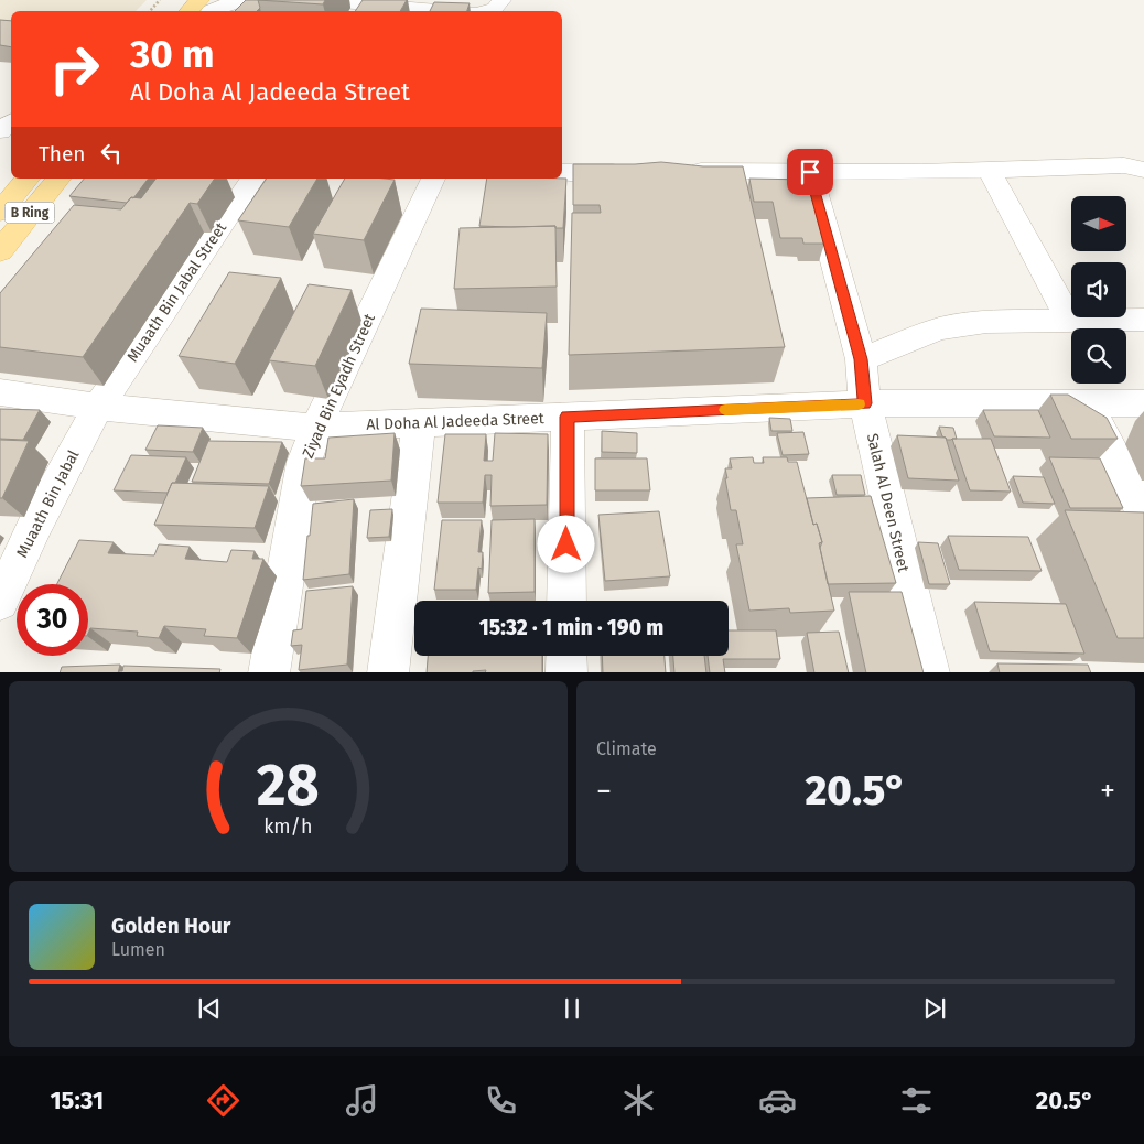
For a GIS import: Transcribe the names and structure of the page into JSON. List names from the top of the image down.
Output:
{
  "streets": {
    "main road": ["B Ring"],
    "street": [
      "Muaath Bin Jabal Street",
      "Ziyad Bin Eyadh Street",
      "Al Doha Al Jadeeda Street",
      "Salah Al Deen Street",
      "Muaath Bin Jabal"
    ]
  },
  "crossings": [
    ["Muaath Bin Jabal Street", "Al Doha Al Jadeeda Street"],
    ["Muaath Bin Jabal Street", "Muaath Bin Jabal"],
    ["Ziyad Bin Eyadh Street", "Al Doha Al Jadeeda Street"],
    ["Al Doha Al Jadeeda Street", "Salah Al Deen Street"],
    ["Al Doha Al Jadeeda Street", "Muaath Bin Jabal"]
  ],
  "north": "right",
  "page": {
    "turn": ["30 m", "Al Doha Al Jadeeda Street"],
    "then": "Then",
    "limit": "30",
    "trip": "15:32 · 1 min · 190 m",
    "tile": "Climate",
    "heat": ["−", "20.5°", "+"],
    "song": ["Golden Hour", "Lumen"],
    "tabs": ["15:31", "20.5°"],
    "gauge": ["28", "km/h"]
  }
}
